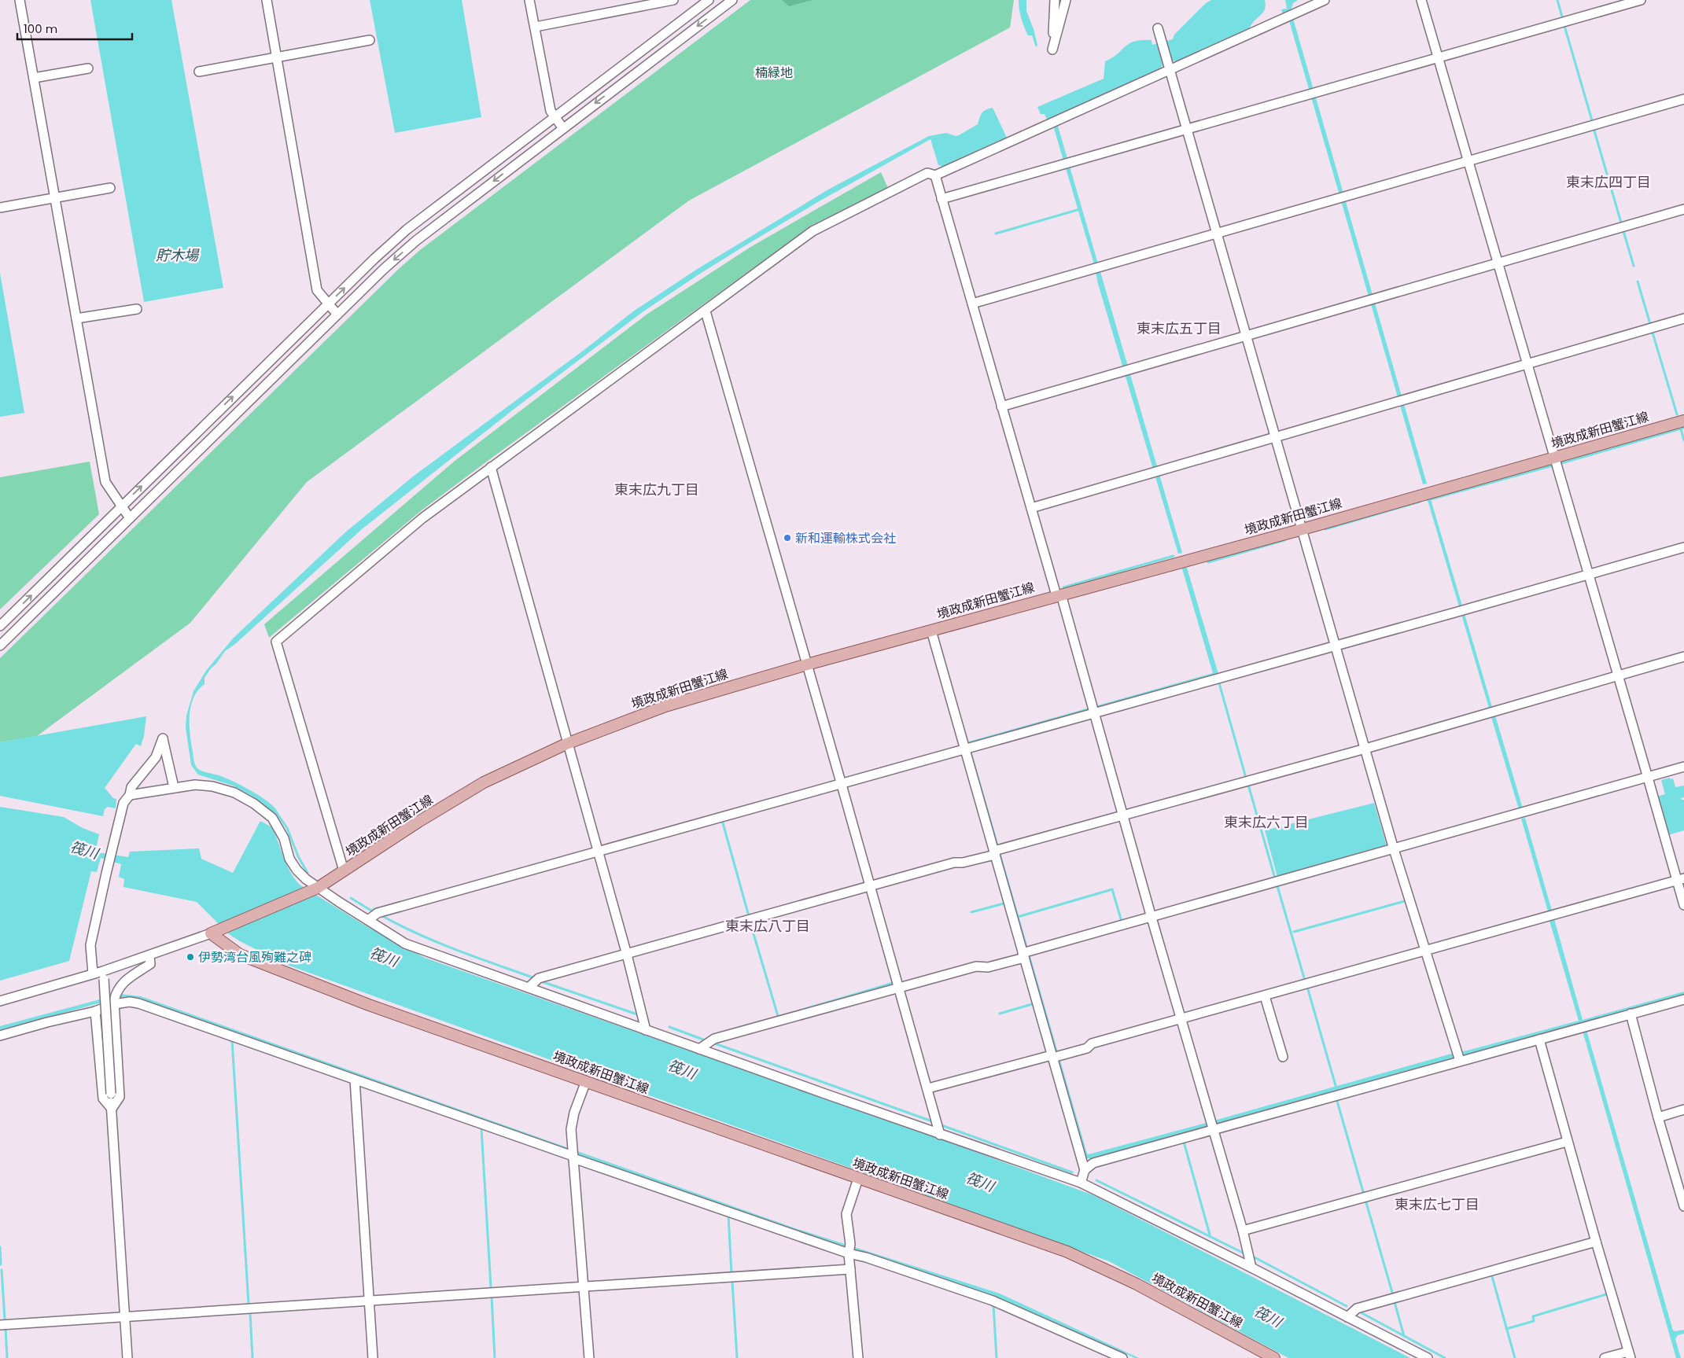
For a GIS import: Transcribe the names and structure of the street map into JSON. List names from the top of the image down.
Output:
{
  "streets": {
    "main road": ["境政成新田蟹江線"]
  },
  "districts": [
    "東末広四丁目",
    "東末広五丁目",
    "東末広九丁目",
    "東末広六丁目",
    "東末広八丁目",
    "東末広七丁目"
  ],
  "water": ["貯木場", "筏川"],
  "parks": ["楠緑地"],
  "places": ["新和運輸株式会社", "伊勢湾台風殉難之碑"],
  "scale_bar": "100 m"
}
